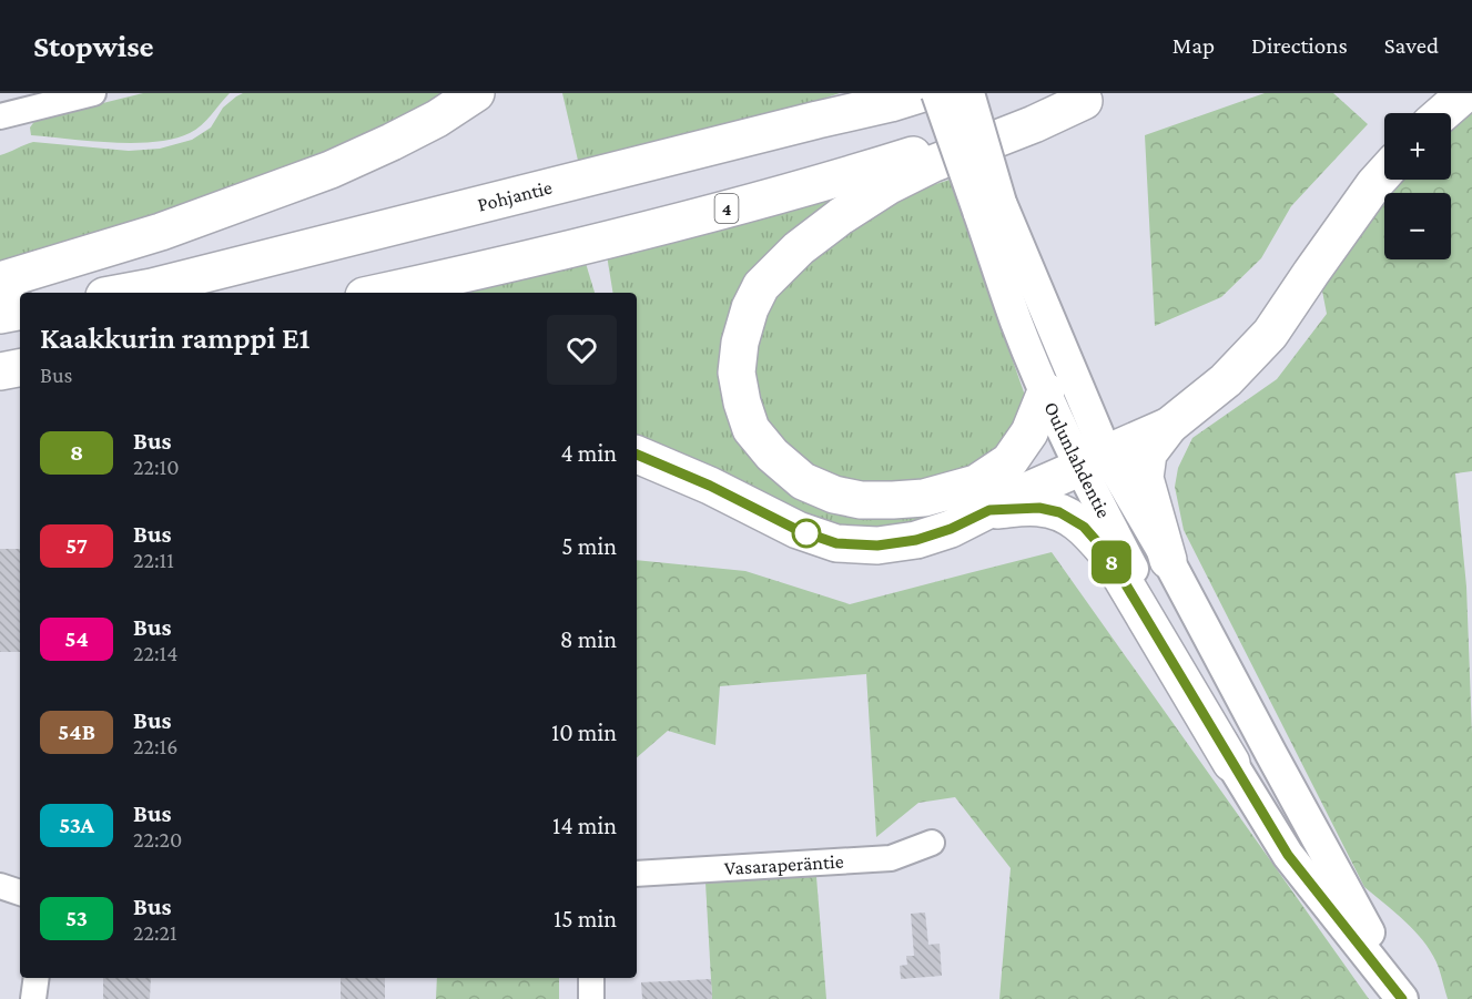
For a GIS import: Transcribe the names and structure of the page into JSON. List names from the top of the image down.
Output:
{
  "streets": {
    "highway": ["Pohjantie", "4"],
    "main road": ["Oulunlahdentie"],
    "street": ["Vasaraperäntie"]
  },
  "lines": ["bus line 8"],
  "page": {
    "header": "Stopwise",
    "nav": ["Map", "Directions", "Saved"],
    "on_map": "8",
    "map_buttons": ["+", "−"],
    "heading": ["Kaakkurin ramppi E1", "Bus"],
    "list": [
      {
        "mark": "8",
        "name": "Bus",
        "note": "22:10",
        "value": "4 min"
      },
      {
        "mark": "57",
        "name": "Bus",
        "note": "22:11",
        "value": "5 min"
      },
      {
        "mark": "54",
        "name": "Bus",
        "note": "22:14",
        "value": "8 min"
      },
      {
        "mark": "54B",
        "name": "Bus",
        "note": "22:16",
        "value": "10 min"
      },
      {
        "mark": "53A",
        "name": "Bus",
        "note": "22:20",
        "value": "14 min"
      },
      {
        "mark": "53",
        "name": "Bus",
        "note": "22:21",
        "value": "15 min"
      }
    ]
  }
}
